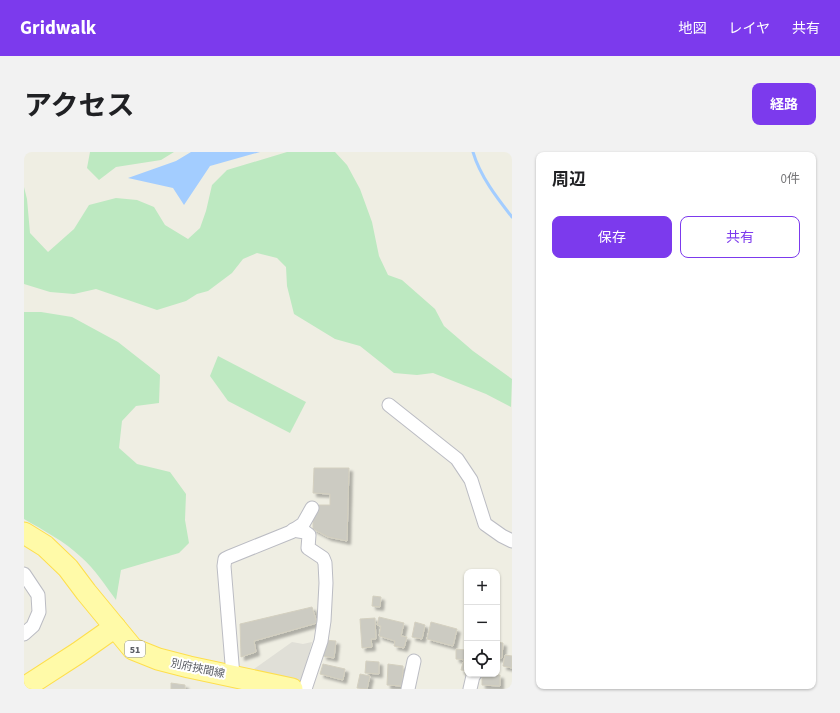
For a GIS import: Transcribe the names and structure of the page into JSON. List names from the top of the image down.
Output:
{
  "streets": {
    "main road": ["51", "別府挾間線"]
  },
  "page": {
    "header": "Gridwalk",
    "nav": ["地図", "レイヤ", "共有"],
    "title": "アクセス",
    "buttons": [
      "経路",
      ["保存", "共有"]
    ],
    "heading": ["周辺", "0件"],
    "map_buttons": ["+", "−"]
  }
}
